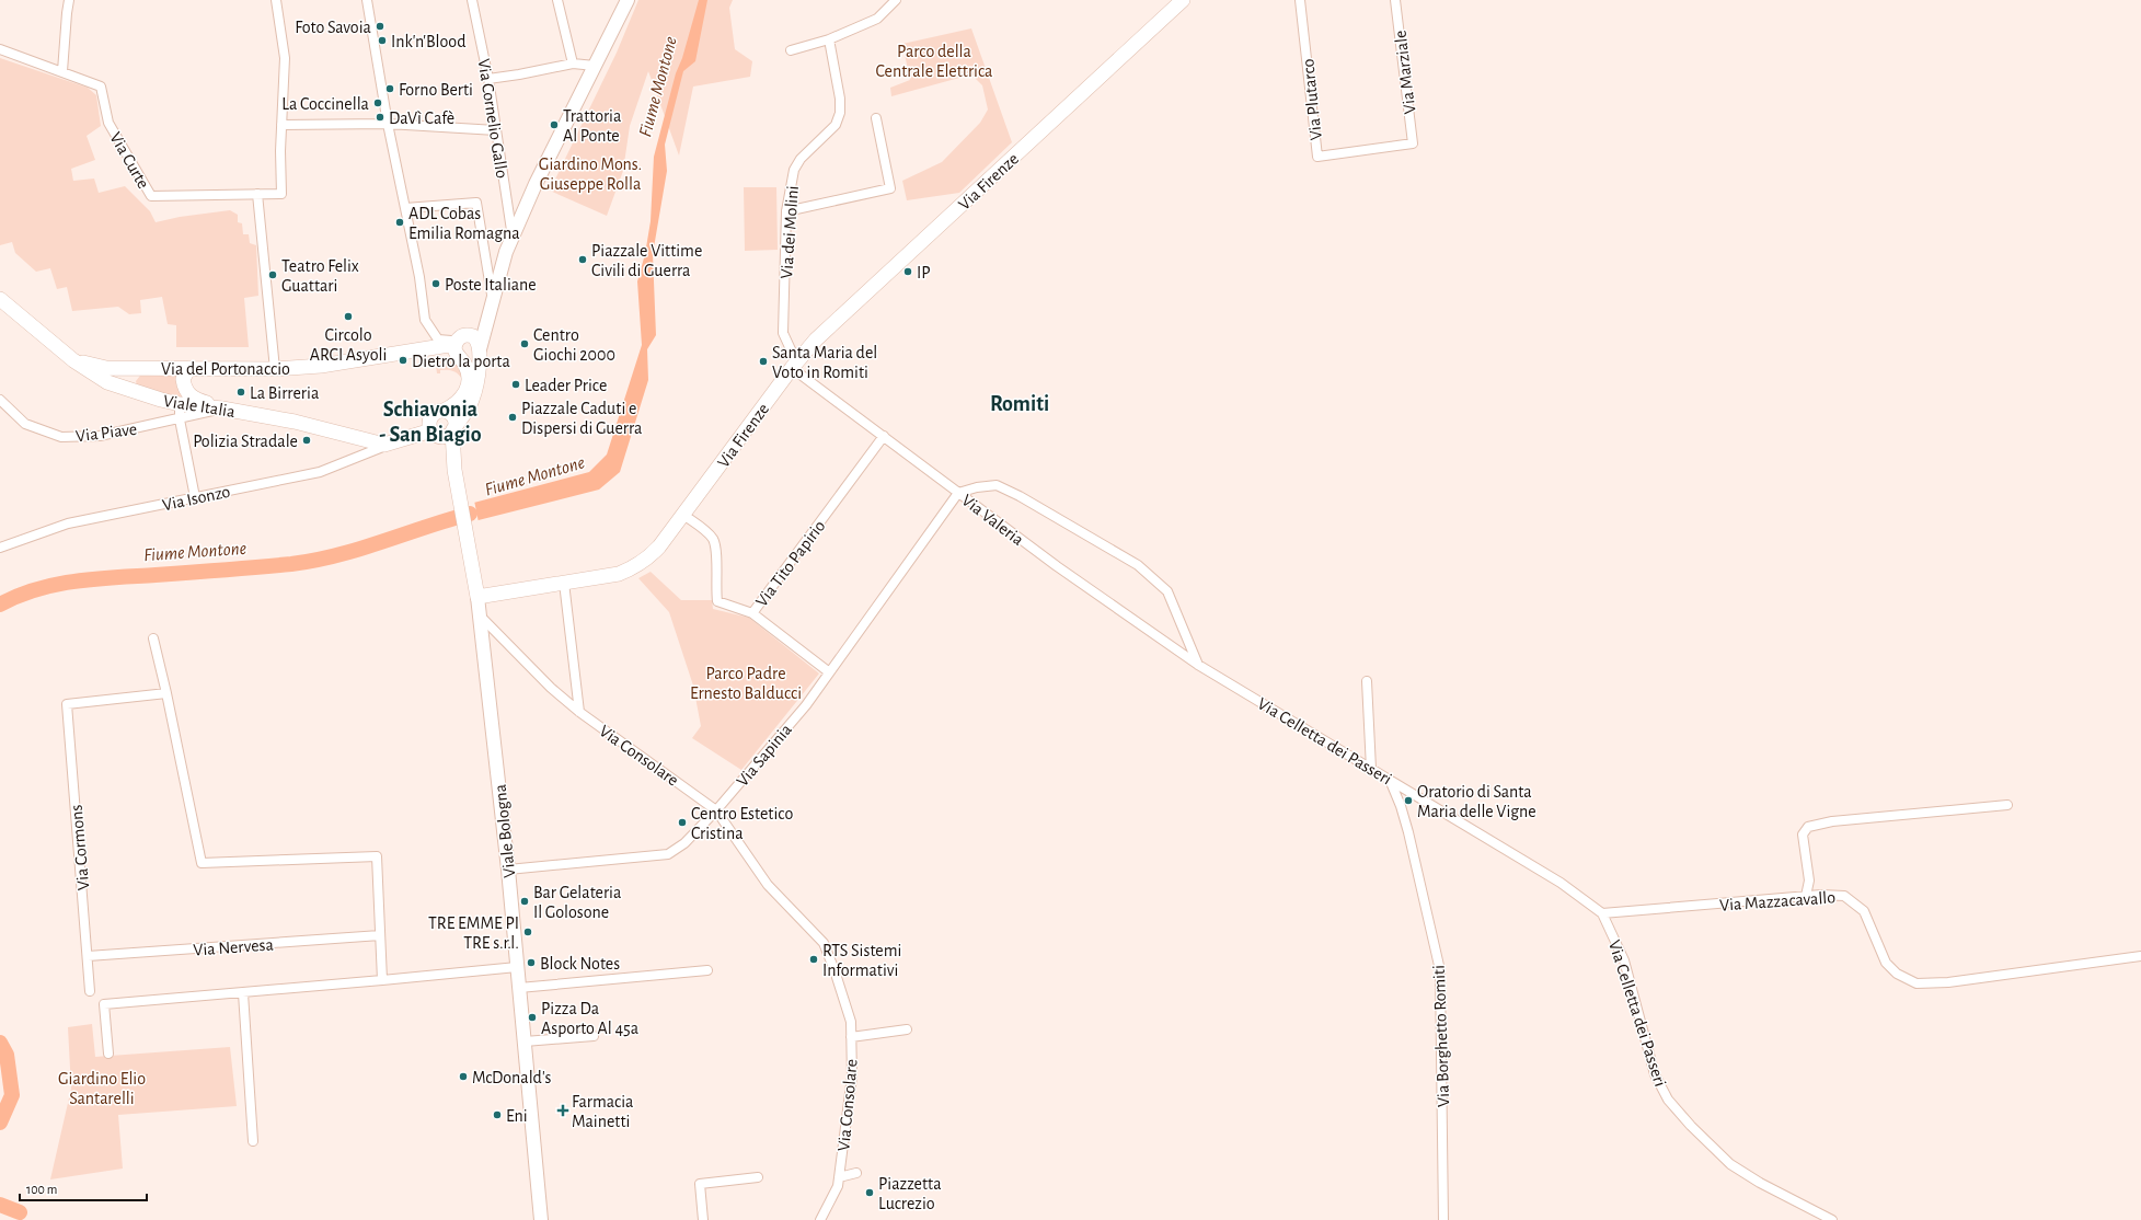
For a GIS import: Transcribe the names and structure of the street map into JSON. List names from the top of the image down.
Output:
{
  "streets": {
    "main road": [
      "Via Firenze",
      "Via del Portonaccio",
      "Viale Italia",
      "Viale Bologna"
    ],
    "street": [
      "Via Marziale",
      "Via Plutarco",
      "Via Cornelio Gallo",
      "Via Curte",
      "Via dei Molini",
      "Via Piave",
      "Via Isonzo",
      "Via Valeria",
      "Via Tito Papirio",
      "Via Celletta dei Passeri",
      "Via Consolare",
      "Via Sapinia",
      "Via Cormons",
      "Via Mazzacavallo",
      "Via Nervesa",
      "Via Borghetto Romiti"
    ]
  },
  "crossings": [
    ["Via Marziale", "Via Plutarco"],
    ["Via Firenze", "Via dei Molini"],
    ["Via Firenze", "Via Valeria"],
    ["Via Firenze", "Viale Bologna"],
    ["Via dei Molini", "Via Valeria"],
    ["Via del Portonaccio", "Viale Italia"],
    ["Viale Italia", "Via Piave"],
    ["Viale Italia", "Via Isonzo"],
    ["Viale Italia", "Viale Bologna"],
    ["Via Valeria", "Via Tito Papirio"],
    ["Via Valeria", "Via Celletta dei Passeri"],
    ["Via Valeria", "Via Sapinia"],
    ["Via Tito Papirio", "Via Sapinia"],
    ["Via Celletta dei Passeri", "Via Mazzacavallo"],
    ["Via Celletta dei Passeri", "Via Borghetto Romiti"],
    ["Via Consolare", "Via Sapinia"],
    ["Via Consolare", "Viale Bologna"],
    ["Via Sapinia", "Viale Bologna"],
    ["Via Cormons", "Via Nervesa"]
  ],
  "districts": ["Romiti", "Schiavonia - San Biagio"],
  "water": ["Fiume Montone"],
  "parks": [
    "Parco della Centrale Elettrica",
    "Giardino Mons. Giuseppe Rolla",
    "Parco Padre Ernesto Balducci",
    "Giardino Elio Santarelli"
  ],
  "places": {
    "other": [
      "Foto Savoia",
      "Ink'n'Blood",
      "Forno Berti",
      "La Coccinella",
      "DaVì Cafè",
      "Trattoria Al Ponte",
      "ADL Cobas Emilia Romagna",
      "Piazzale Vittime Civili di Guerra",
      "IP",
      "Teatro Felix Guattari",
      "Poste Italiane",
      "Circolo ARCI Asyoli",
      "Centro Giochi 2000",
      "Dietro la porta",
      "Santa Maria del Voto in Romiti",
      "Leader Price",
      "La Birreria",
      "Piazzale Caduti e Dispersi di Guerra",
      "Polizia Stradale",
      "Oratorio di Santa Maria delle Vigne",
      "Centro Estetico Cristina",
      "Bar Gelateria Il Golosone",
      "TRE EMME PI TRE s.r.l.",
      "RTS Sistemi Informativi",
      "Block Notes",
      "Pizza Da Asporto Al 45a",
      "McDonald's",
      "Eni",
      "Piazzetta Lucrezio"
    ],
    "health": ["Farmacia Mainetti"]
  },
  "scale_bar": "100 m"
}
